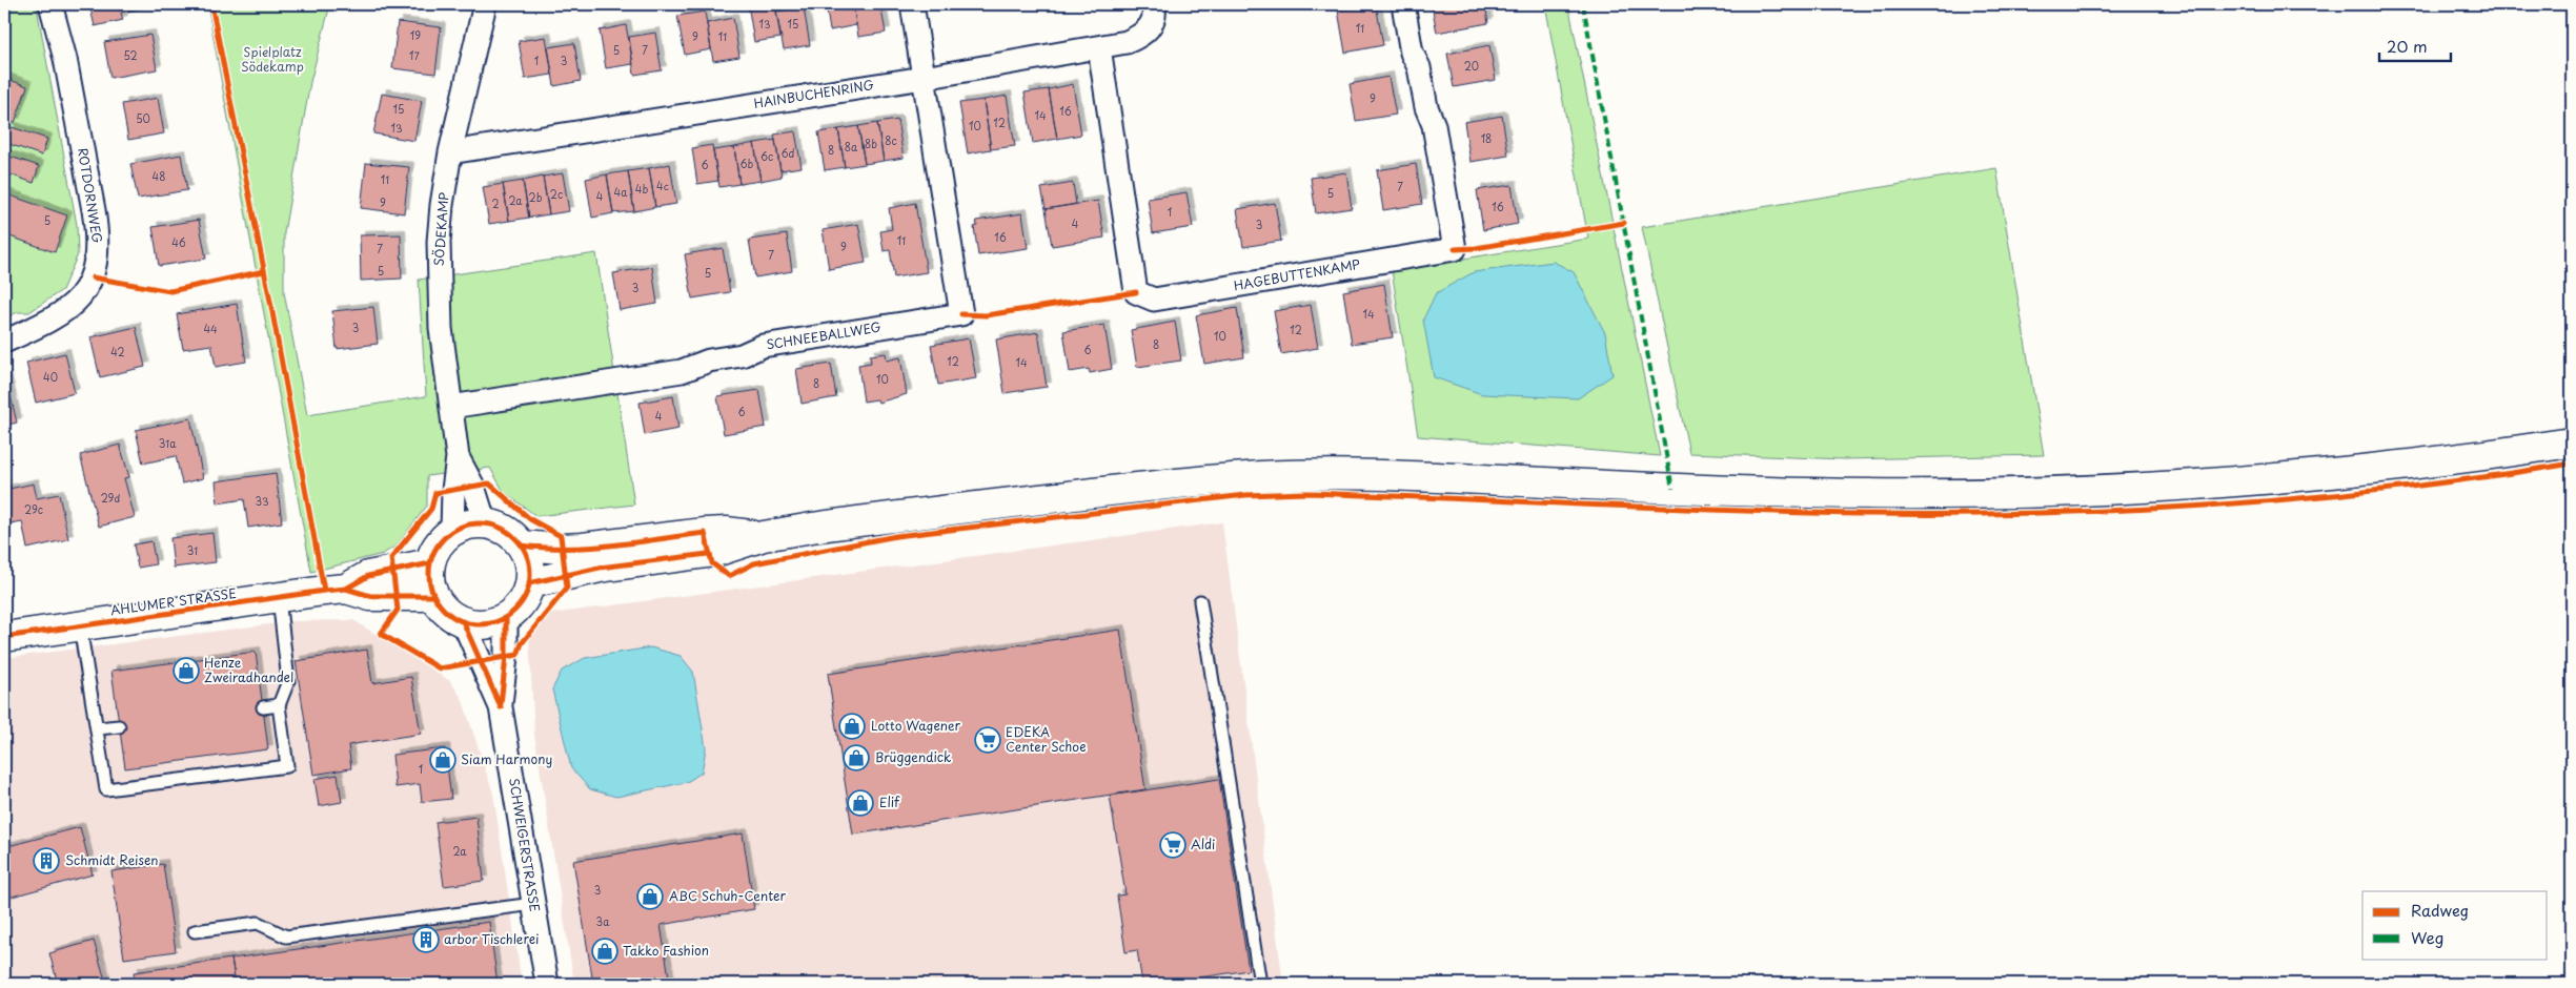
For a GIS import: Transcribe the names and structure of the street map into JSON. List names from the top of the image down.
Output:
{
  "streets": {
    "main road": ["AHLUMER STRASSE"],
    "street": [
      "HAINBUCHENRING",
      "ROTDORNWEG",
      "SÖDEKAMP",
      "HAGEBUTTENKAMP",
      "SCHNEEBALLWEG",
      "SCHWEIGERSTRASSE"
    ]
  },
  "crossings": [
    ["HAINBUCHENRING", "SÖDEKAMP"],
    ["HAINBUCHENRING", "HAGEBUTTENKAMP"],
    ["HAINBUCHENRING", "SCHNEEBALLWEG"],
    ["SÖDEKAMP", "SCHNEEBALLWEG"],
    ["SÖDEKAMP", "AHLUMER STRASSE"],
    ["SÖDEKAMP", "SCHWEIGERSTRASSE"],
    ["AHLUMER STRASSE", "SCHWEIGERSTRASSE"]
  ],
  "parks": ["Spielplatz Södekamp"],
  "places": {
    "shop": [
      "Henze Zweiradhandel",
      "Lotto Wagener",
      "Brüggendick",
      "Siam Harmony",
      "Elif",
      "ABC Schuh-Center",
      "Takko Fashion"
    ],
    "supermarket": ["EDEKA Center Schoe", "Aldi"],
    "building": ["Schmidt Reisen", "arbor Tischlerei"]
  },
  "house_numbers": [
    "13",
    "15",
    "11",
    "19",
    "9",
    "11",
    "5",
    "7",
    "52",
    "17",
    "1",
    "3",
    "20",
    "9",
    "15",
    "16",
    "14",
    "50",
    "12",
    "10",
    "13",
    "18",
    "8c",
    "8b",
    "8a",
    "8",
    "6d",
    "6c",
    "6b",
    "6",
    "48",
    "11",
    "4c",
    "7",
    "4b",
    "4a",
    "5",
    "2c",
    "4",
    "2b",
    "2a",
    "9",
    "2",
    "16",
    "1",
    "5",
    "4",
    "3",
    "16",
    "11",
    "46",
    "9",
    "7",
    "7",
    "5",
    "5",
    "3",
    "14",
    "3",
    "44",
    "12",
    "10",
    "8",
    "6",
    "42",
    "12",
    "14",
    "40",
    "10",
    "8",
    "6",
    "4",
    "31a",
    "29d",
    "33",
    "29c",
    "31",
    "1",
    "2a",
    "3",
    "3a"
  ],
  "legend": ["Radweg", "Weg"],
  "scale_bar": "20 m"
}
